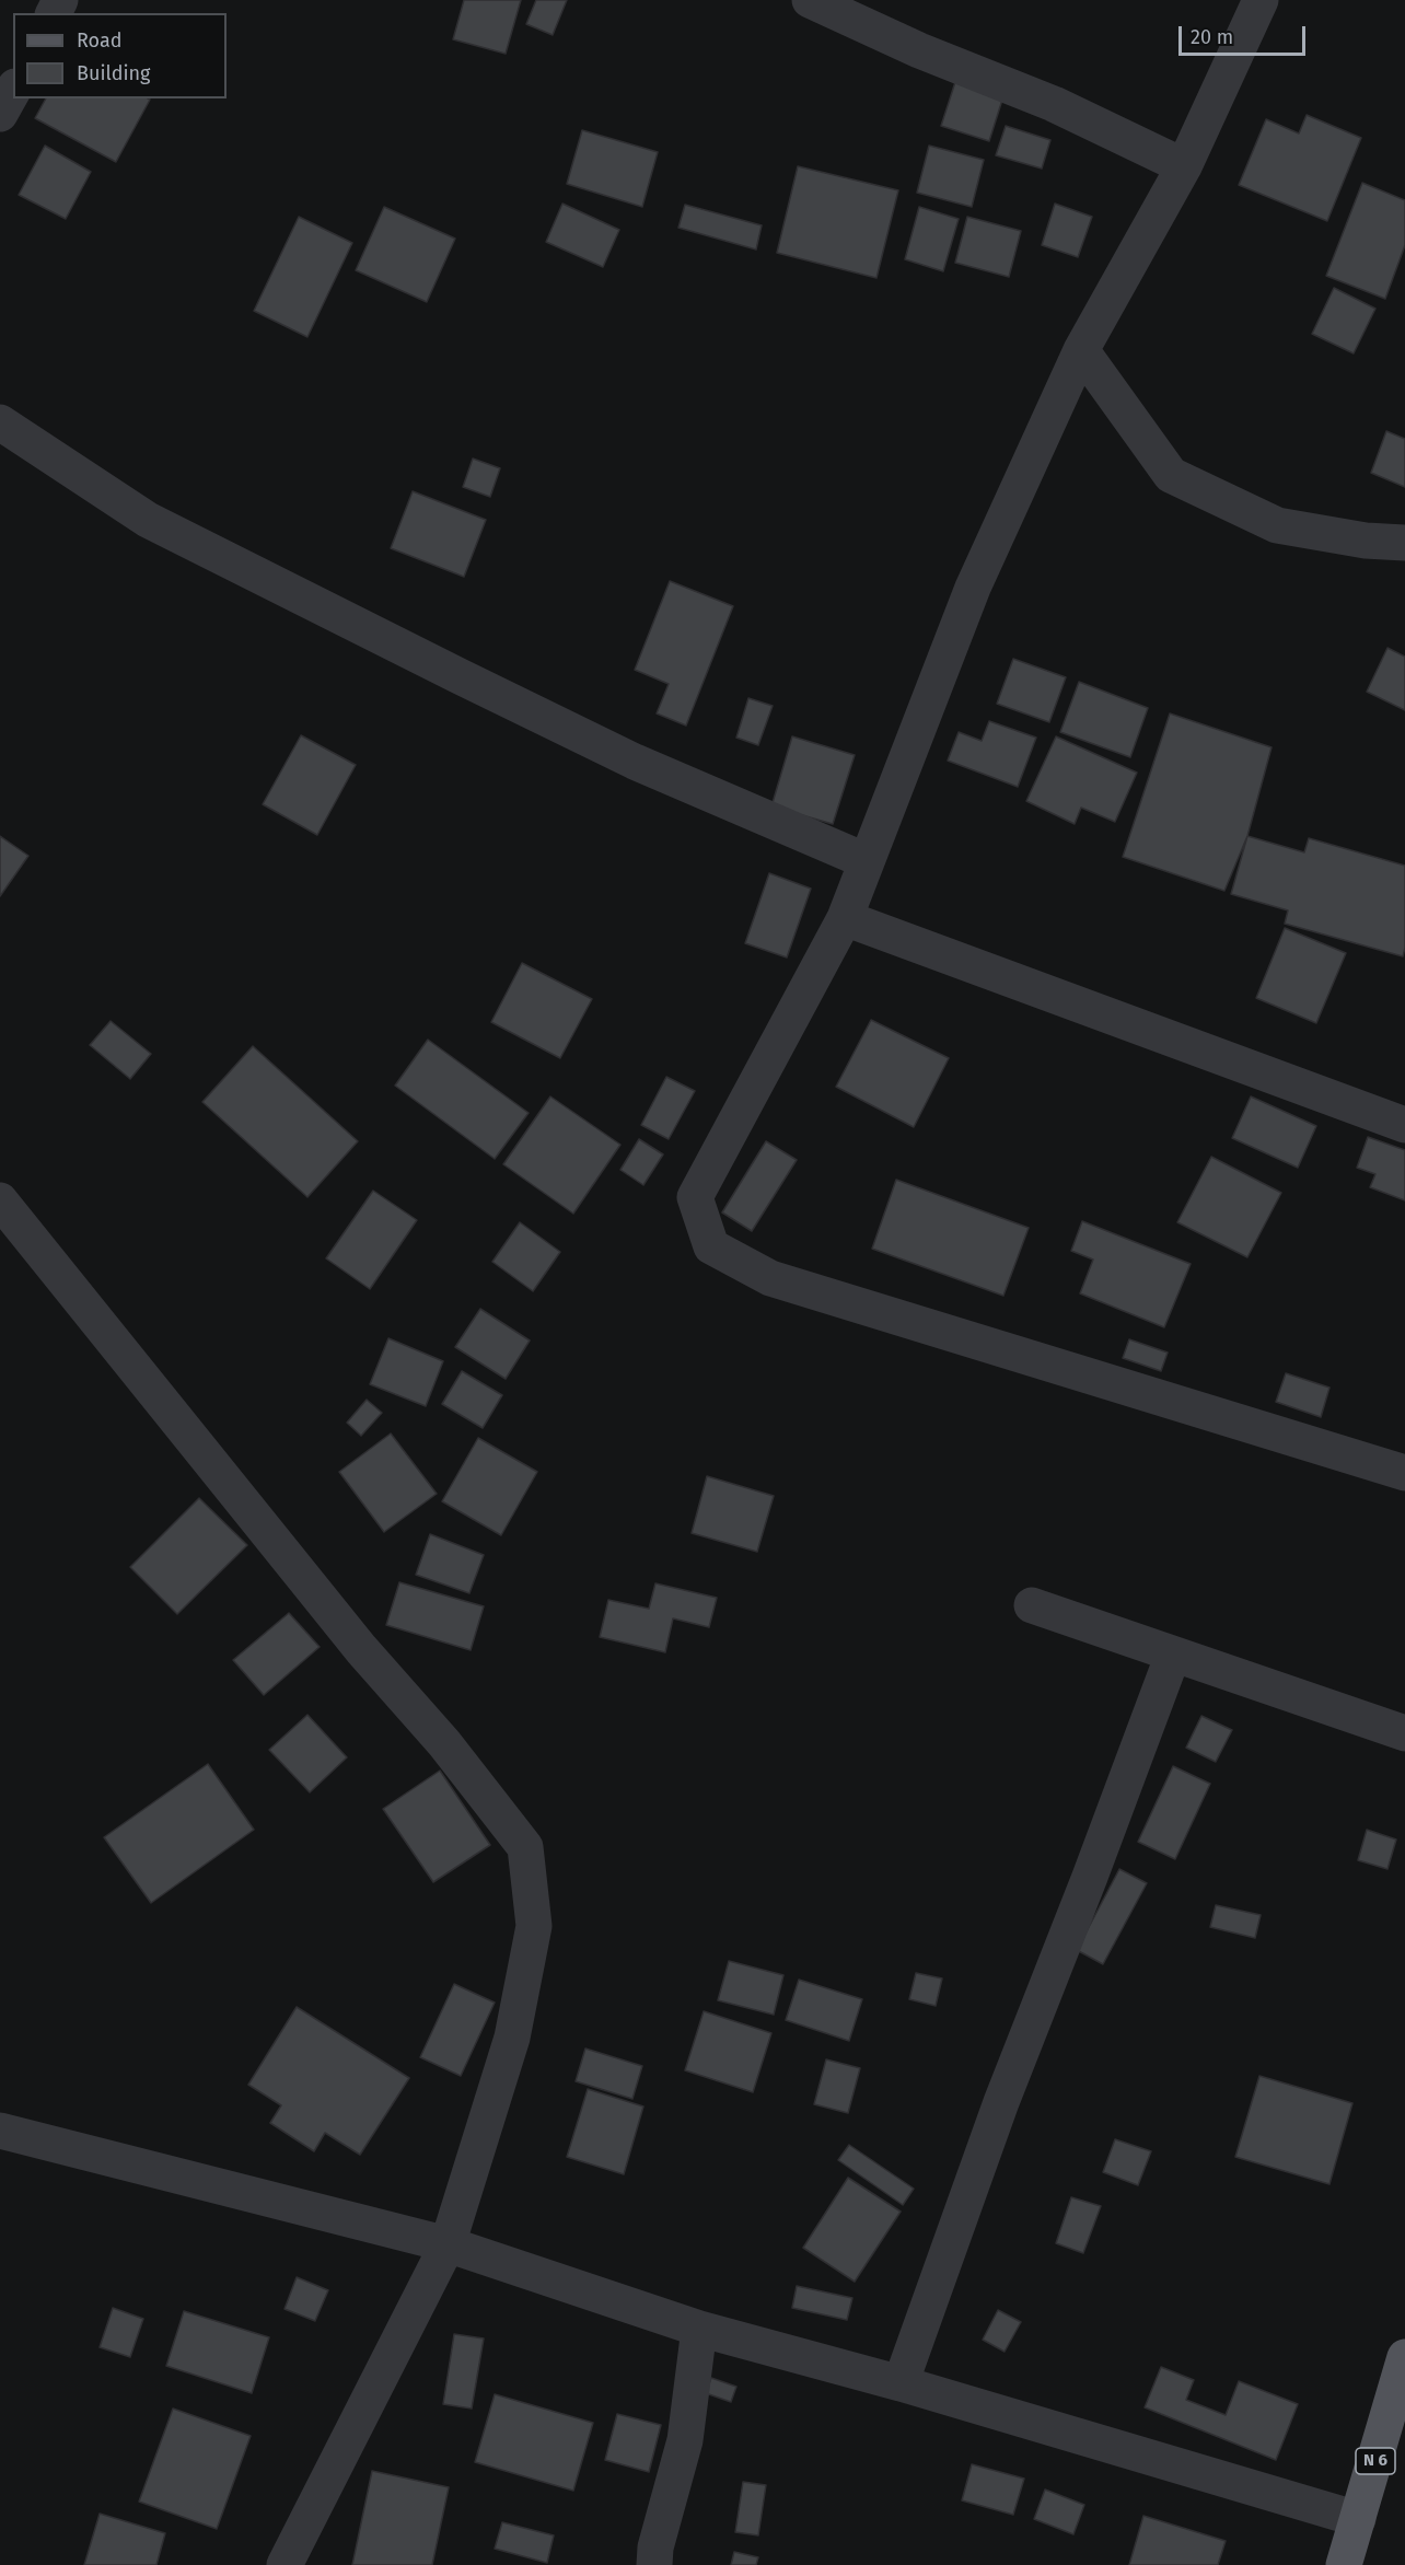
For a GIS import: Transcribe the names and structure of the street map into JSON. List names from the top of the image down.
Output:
{
  "streets": {
    "main road": ["N 6"]
  },
  "legend": ["Road", "Building"],
  "scale_bar": "20 m"
}
